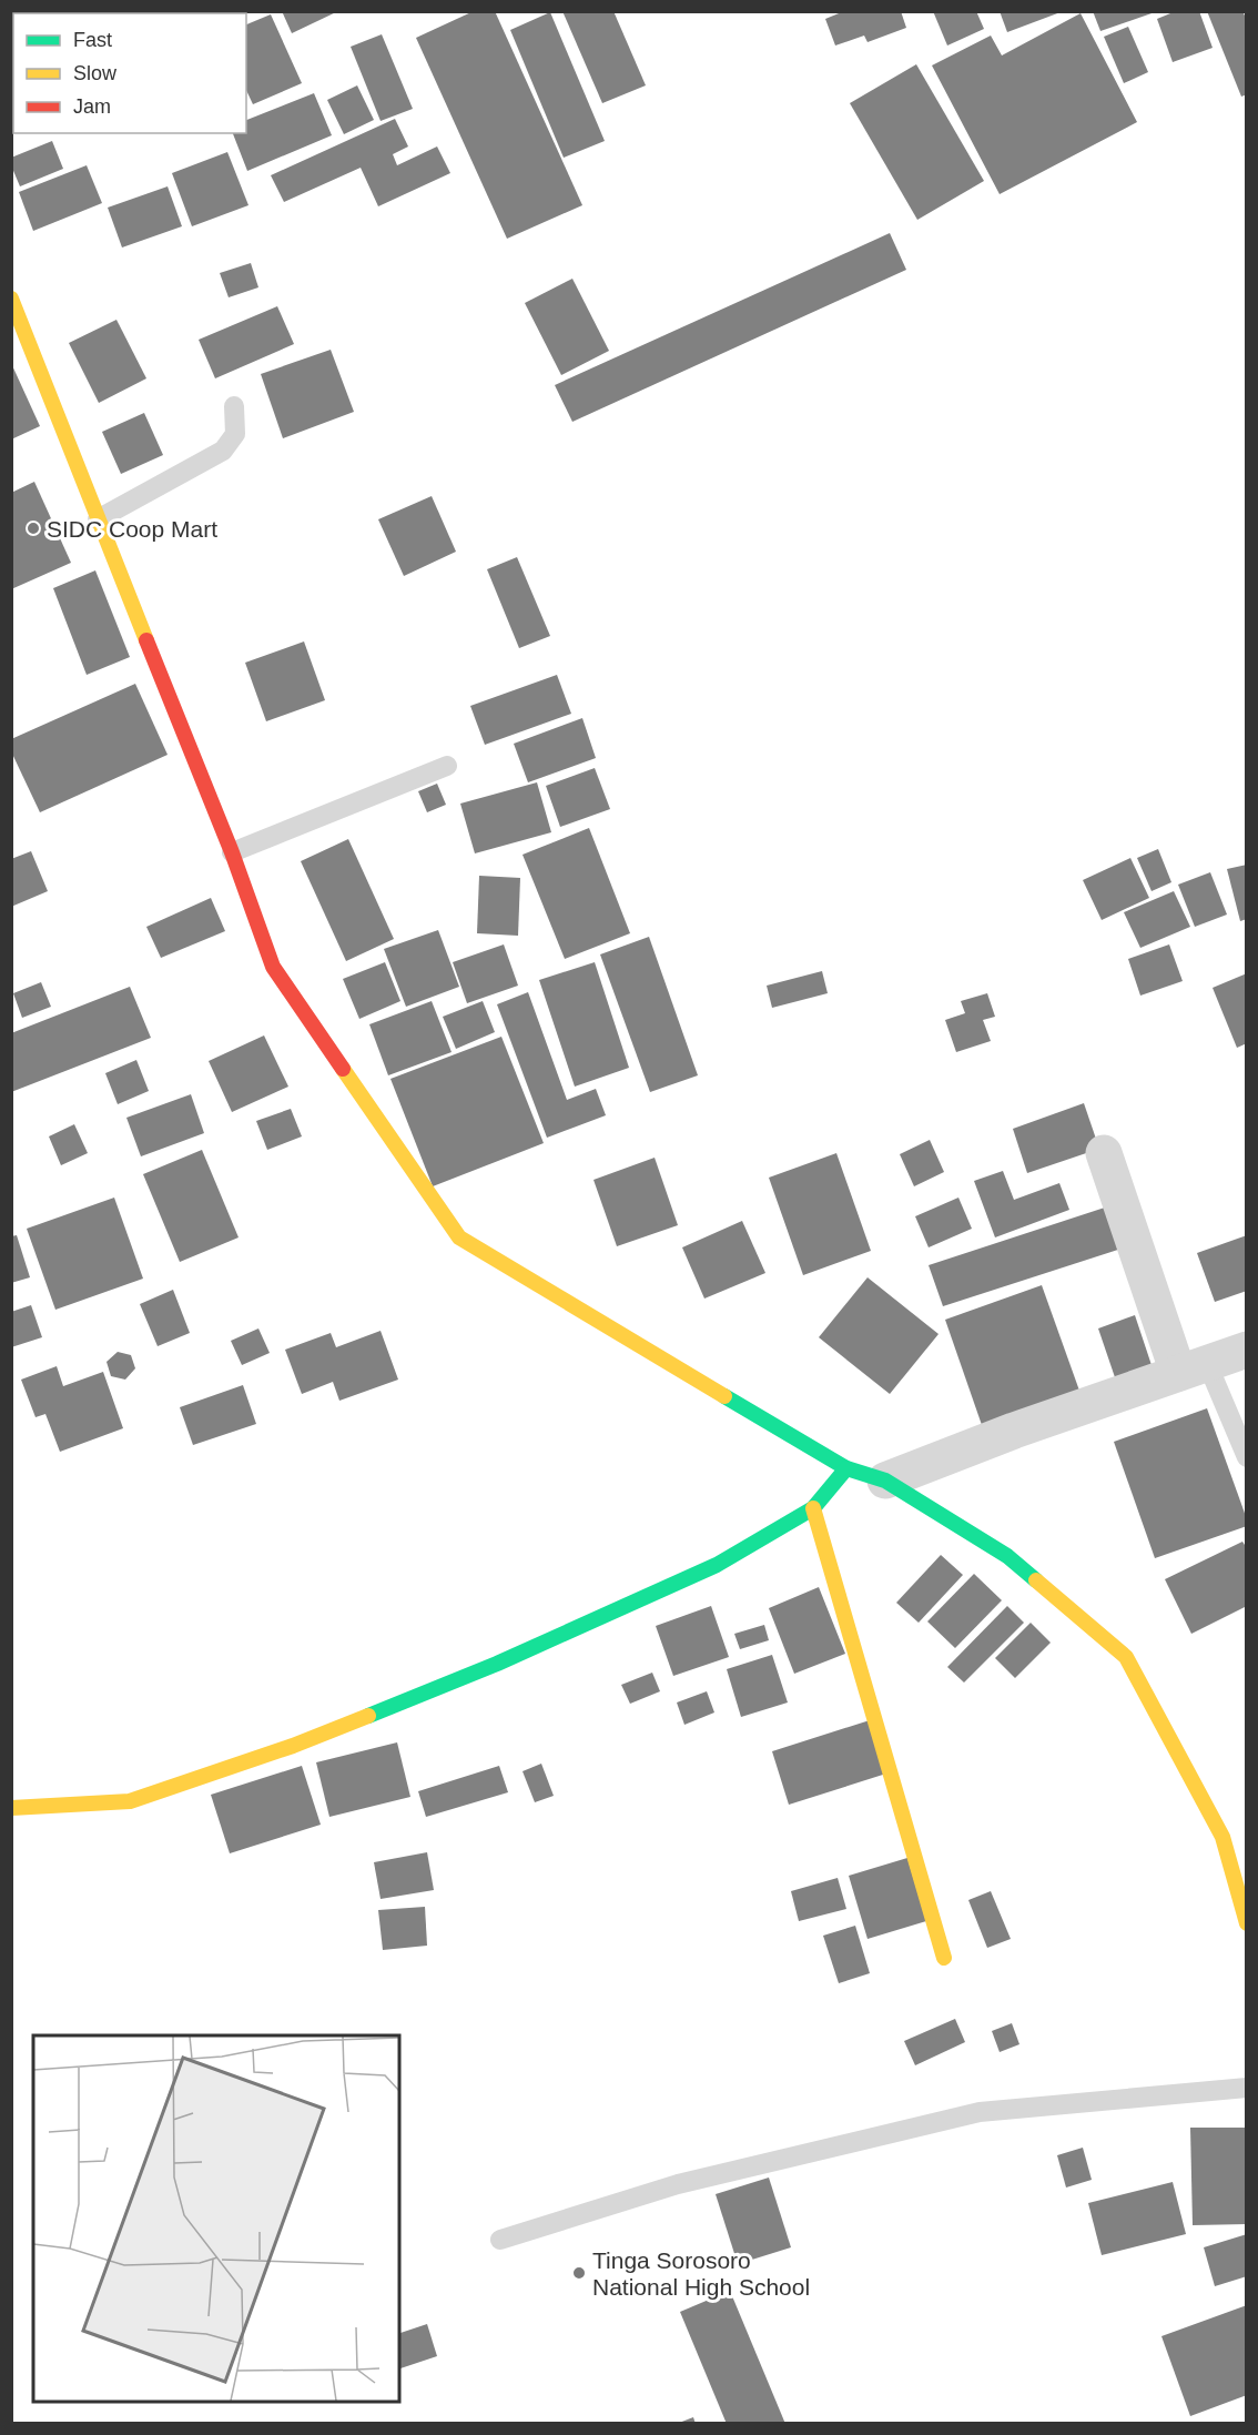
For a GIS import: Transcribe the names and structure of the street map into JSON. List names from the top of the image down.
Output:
{
  "places": ["SIDC Coop Mart", "Tinga Sorosoro National High School"],
  "legend": ["Fast", "Slow", "Jam"]
}
